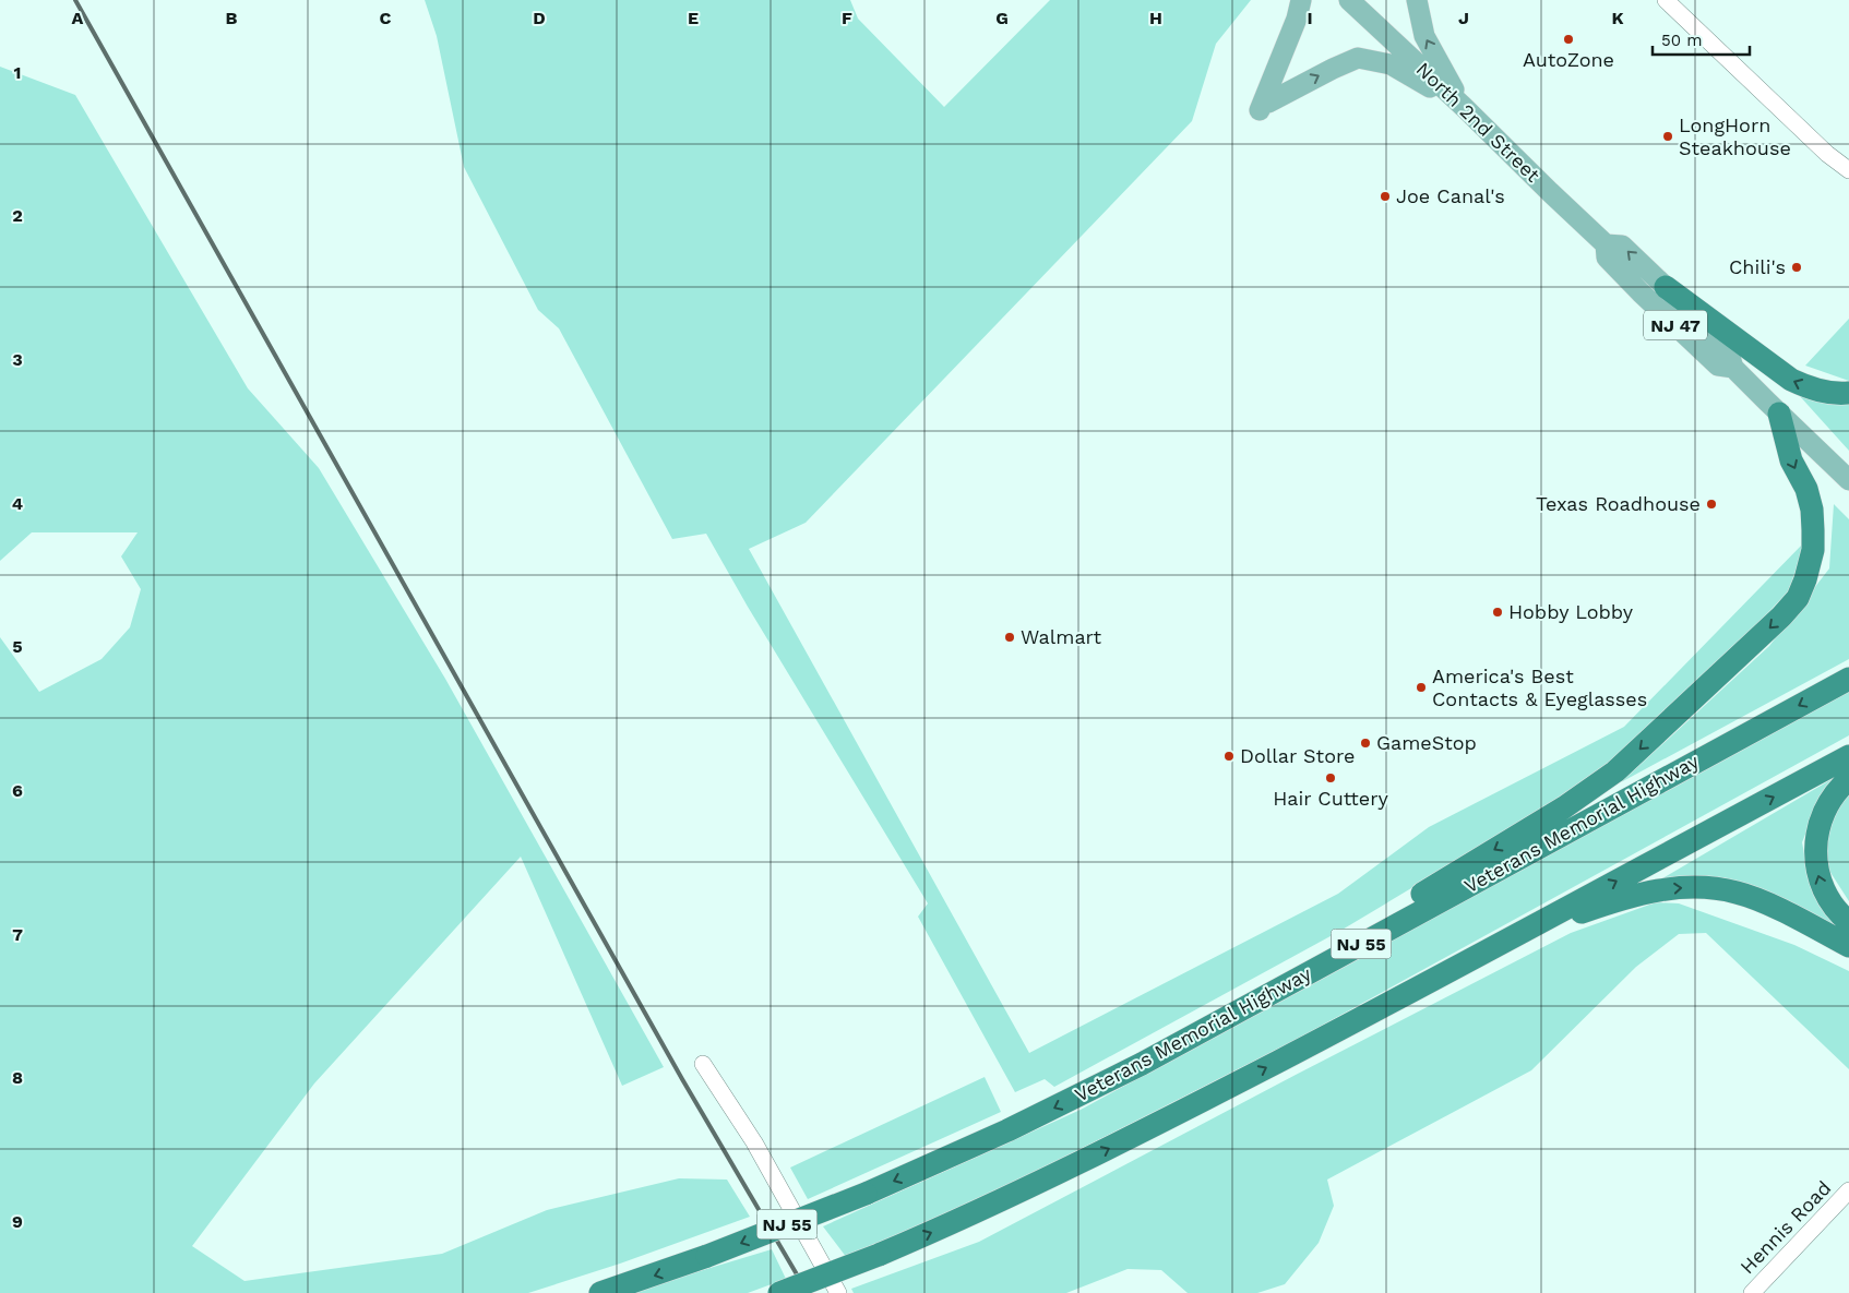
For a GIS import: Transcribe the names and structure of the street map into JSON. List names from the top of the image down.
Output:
{
  "streets": {
    "highway": ["Veterans Memorial Highway", "NJ 55"],
    "main road": ["North 2nd Street", "NJ 47"],
    "street": ["Hennis Road"]
  },
  "places": [
    "AutoZone",
    "LongHorn Steakhouse",
    "Joe Canal's",
    "Chili's",
    "Texas Roadhouse",
    "Hobby Lobby",
    "Walmart",
    "America's Best Contacts & Eyeglasses",
    "GameStop",
    "Dollar Store",
    "Hair Cuttery"
  ],
  "scale_bar": "50 m",
  "grid": {
    "columns": [
      "A",
      "B",
      "C",
      "D",
      "E",
      "F",
      "G",
      "H",
      "I",
      "J",
      "K"
    ],
    "rows": [
      "1",
      "2",
      "3",
      "4",
      "5",
      "6",
      "7",
      "8",
      "9"
    ]
  }
}
